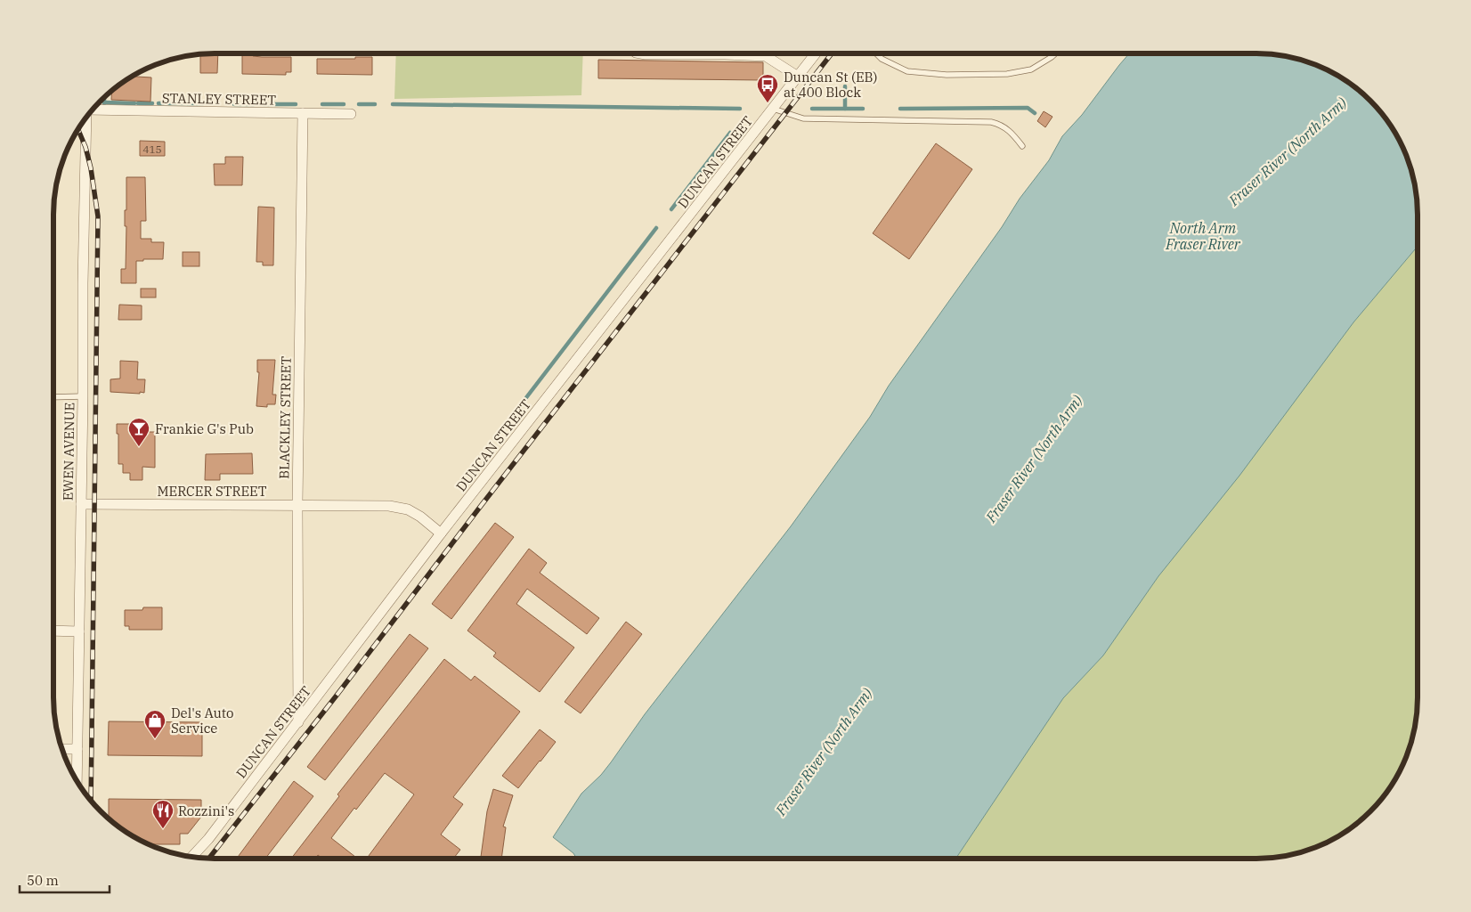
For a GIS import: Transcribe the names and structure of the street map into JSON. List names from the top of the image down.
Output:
{
  "streets": {
    "street": [
      "STANLEY STREET",
      "DUNCAN STREET",
      "BLACKLEY STREET",
      "EWEN AVENUE",
      "MERCER STREET"
    ]
  },
  "crossings": [
    ["STANLEY STREET", "BLACKLEY STREET"],
    ["DUNCAN STREET", "BLACKLEY STREET"],
    ["DUNCAN STREET", "MERCER STREET"],
    ["BLACKLEY STREET", "MERCER STREET"],
    ["EWEN AVENUE", "MERCER STREET"]
  ],
  "water": ["Fraser River (North Arm)", "North Arm Fraser River"],
  "places": {
    "bus stop": ["Duncan St (EB) at 400 Block"],
    "bar": ["Frankie G's Pub"],
    "shop": ["Del's Auto Service"],
    "restaurant": ["Rozzini's"]
  },
  "house_numbers": ["415"],
  "scale_bar": "50 m"
}
